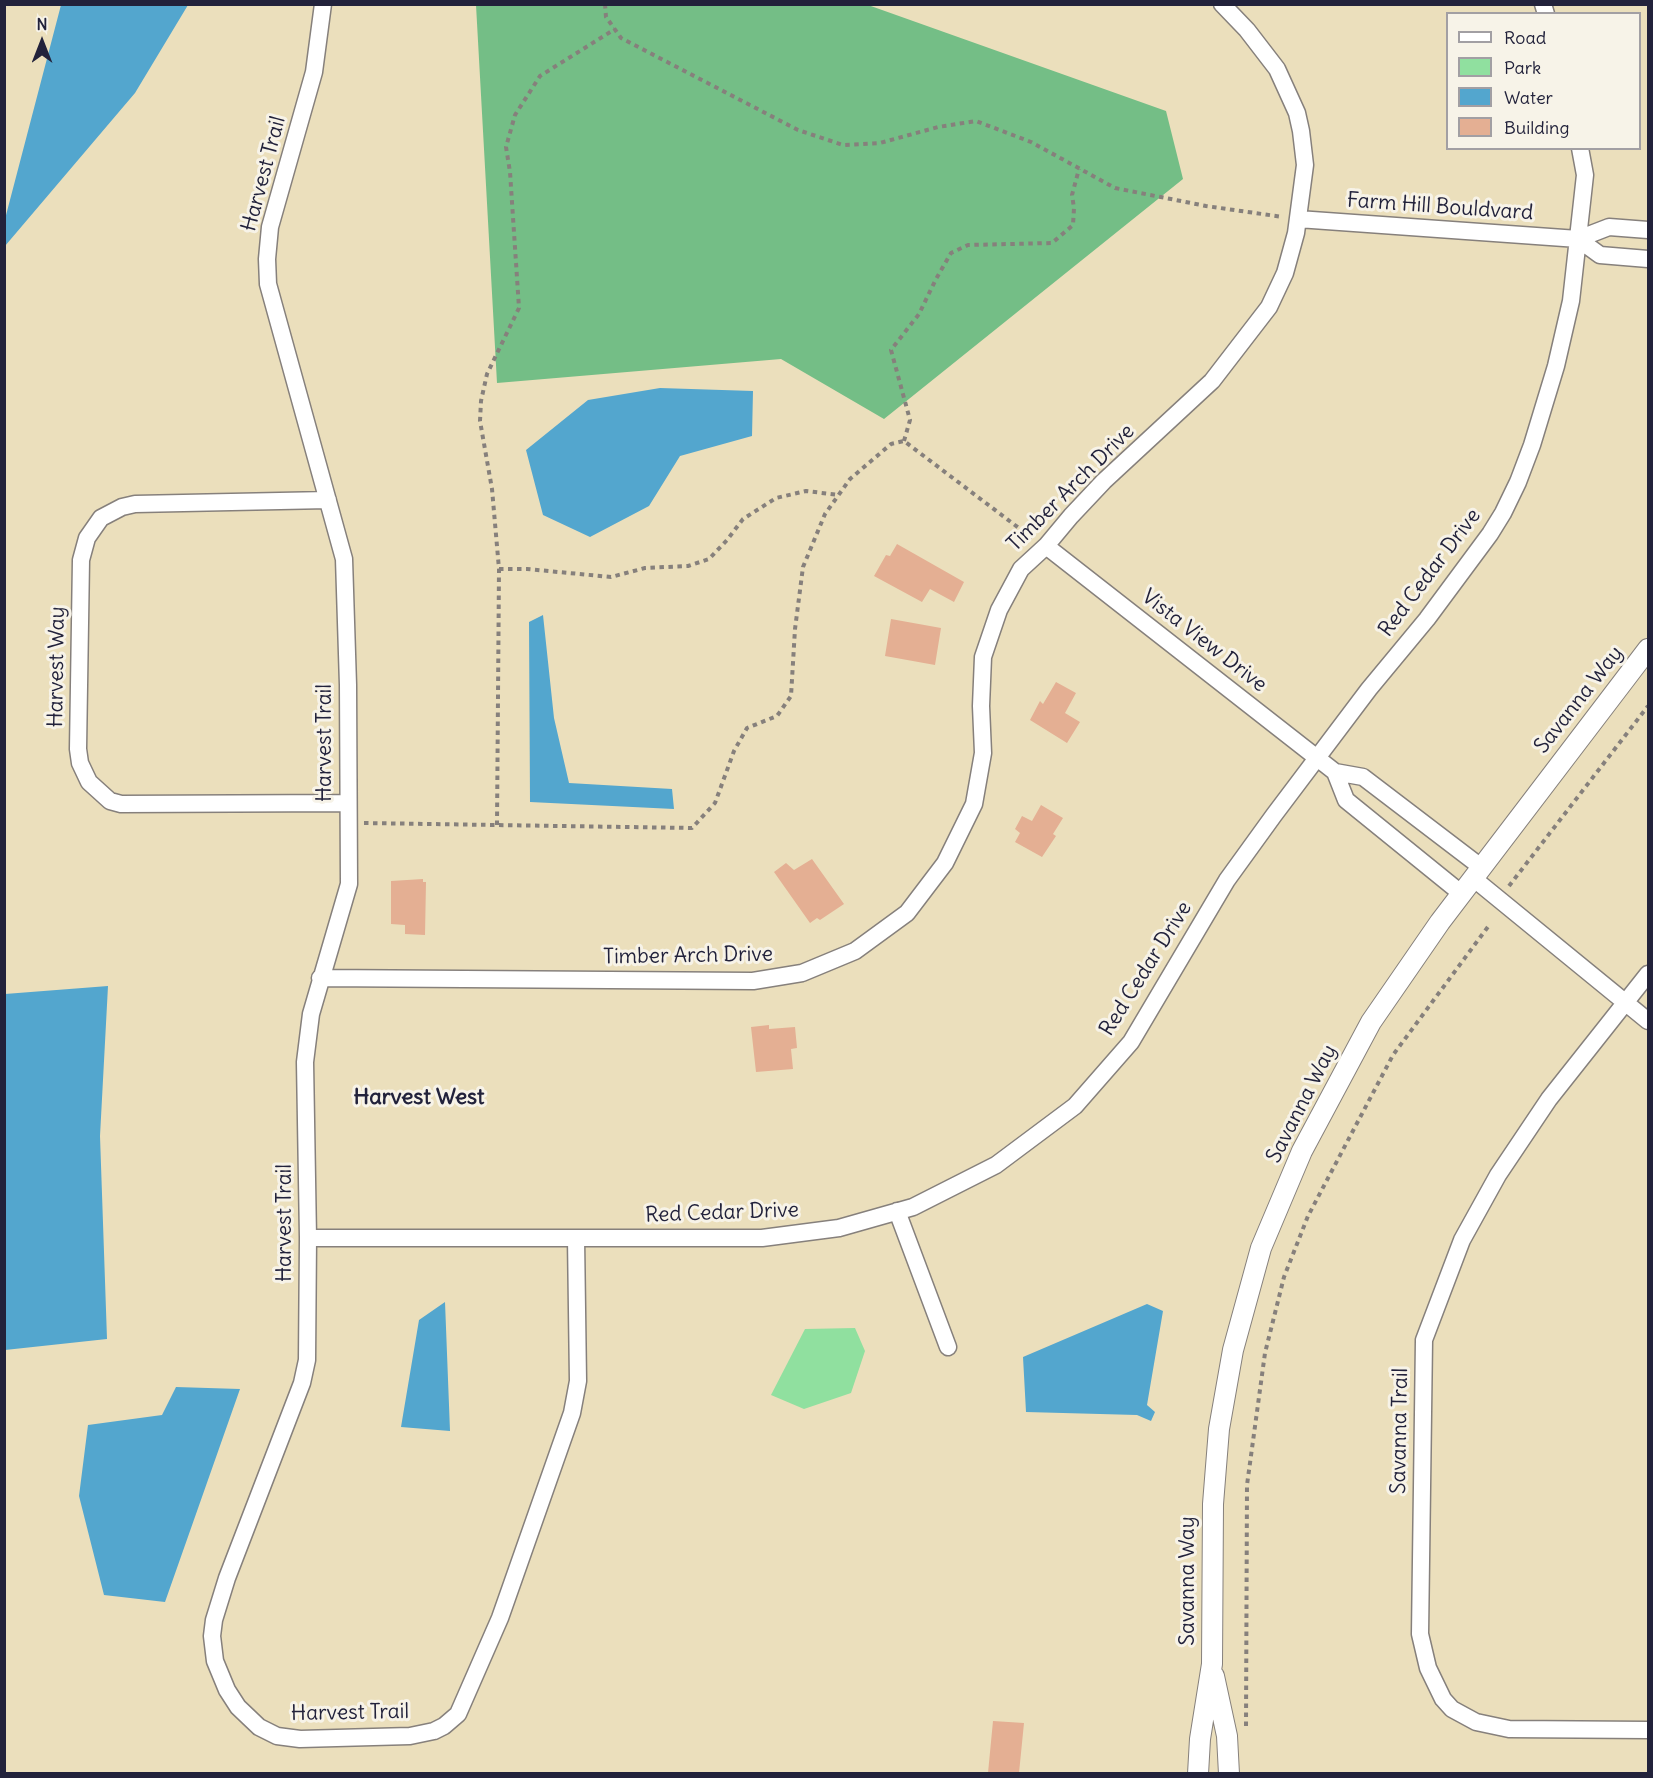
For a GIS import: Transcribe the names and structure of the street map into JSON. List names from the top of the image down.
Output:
{
  "streets": {
    "street": [
      "Harvest Trail",
      "Farm Hill Bouldvard",
      "Timber Arch Drive",
      "Red Cedar Drive",
      "Vista View Drive",
      "Harvest Way",
      "Savanna Way",
      "Savanna Trail"
    ]
  },
  "crossings": [
    ["Harvest Trail", "Timber Arch Drive"],
    ["Harvest Trail", "Red Cedar Drive"],
    ["Harvest Trail", "Harvest Way"],
    ["Farm Hill Bouldvard", "Timber Arch Drive"],
    ["Farm Hill Bouldvard", "Red Cedar Drive"],
    ["Timber Arch Drive", "Vista View Drive"],
    ["Red Cedar Drive", "Vista View Drive"],
    ["Vista View Drive", "Savanna Way"],
    ["Vista View Drive", "Savanna Trail"]
  ],
  "districts": ["Harvest West"],
  "legend": [
    "Road",
    "Park",
    "Water",
    "Building"
  ],
  "north": "top"
}
